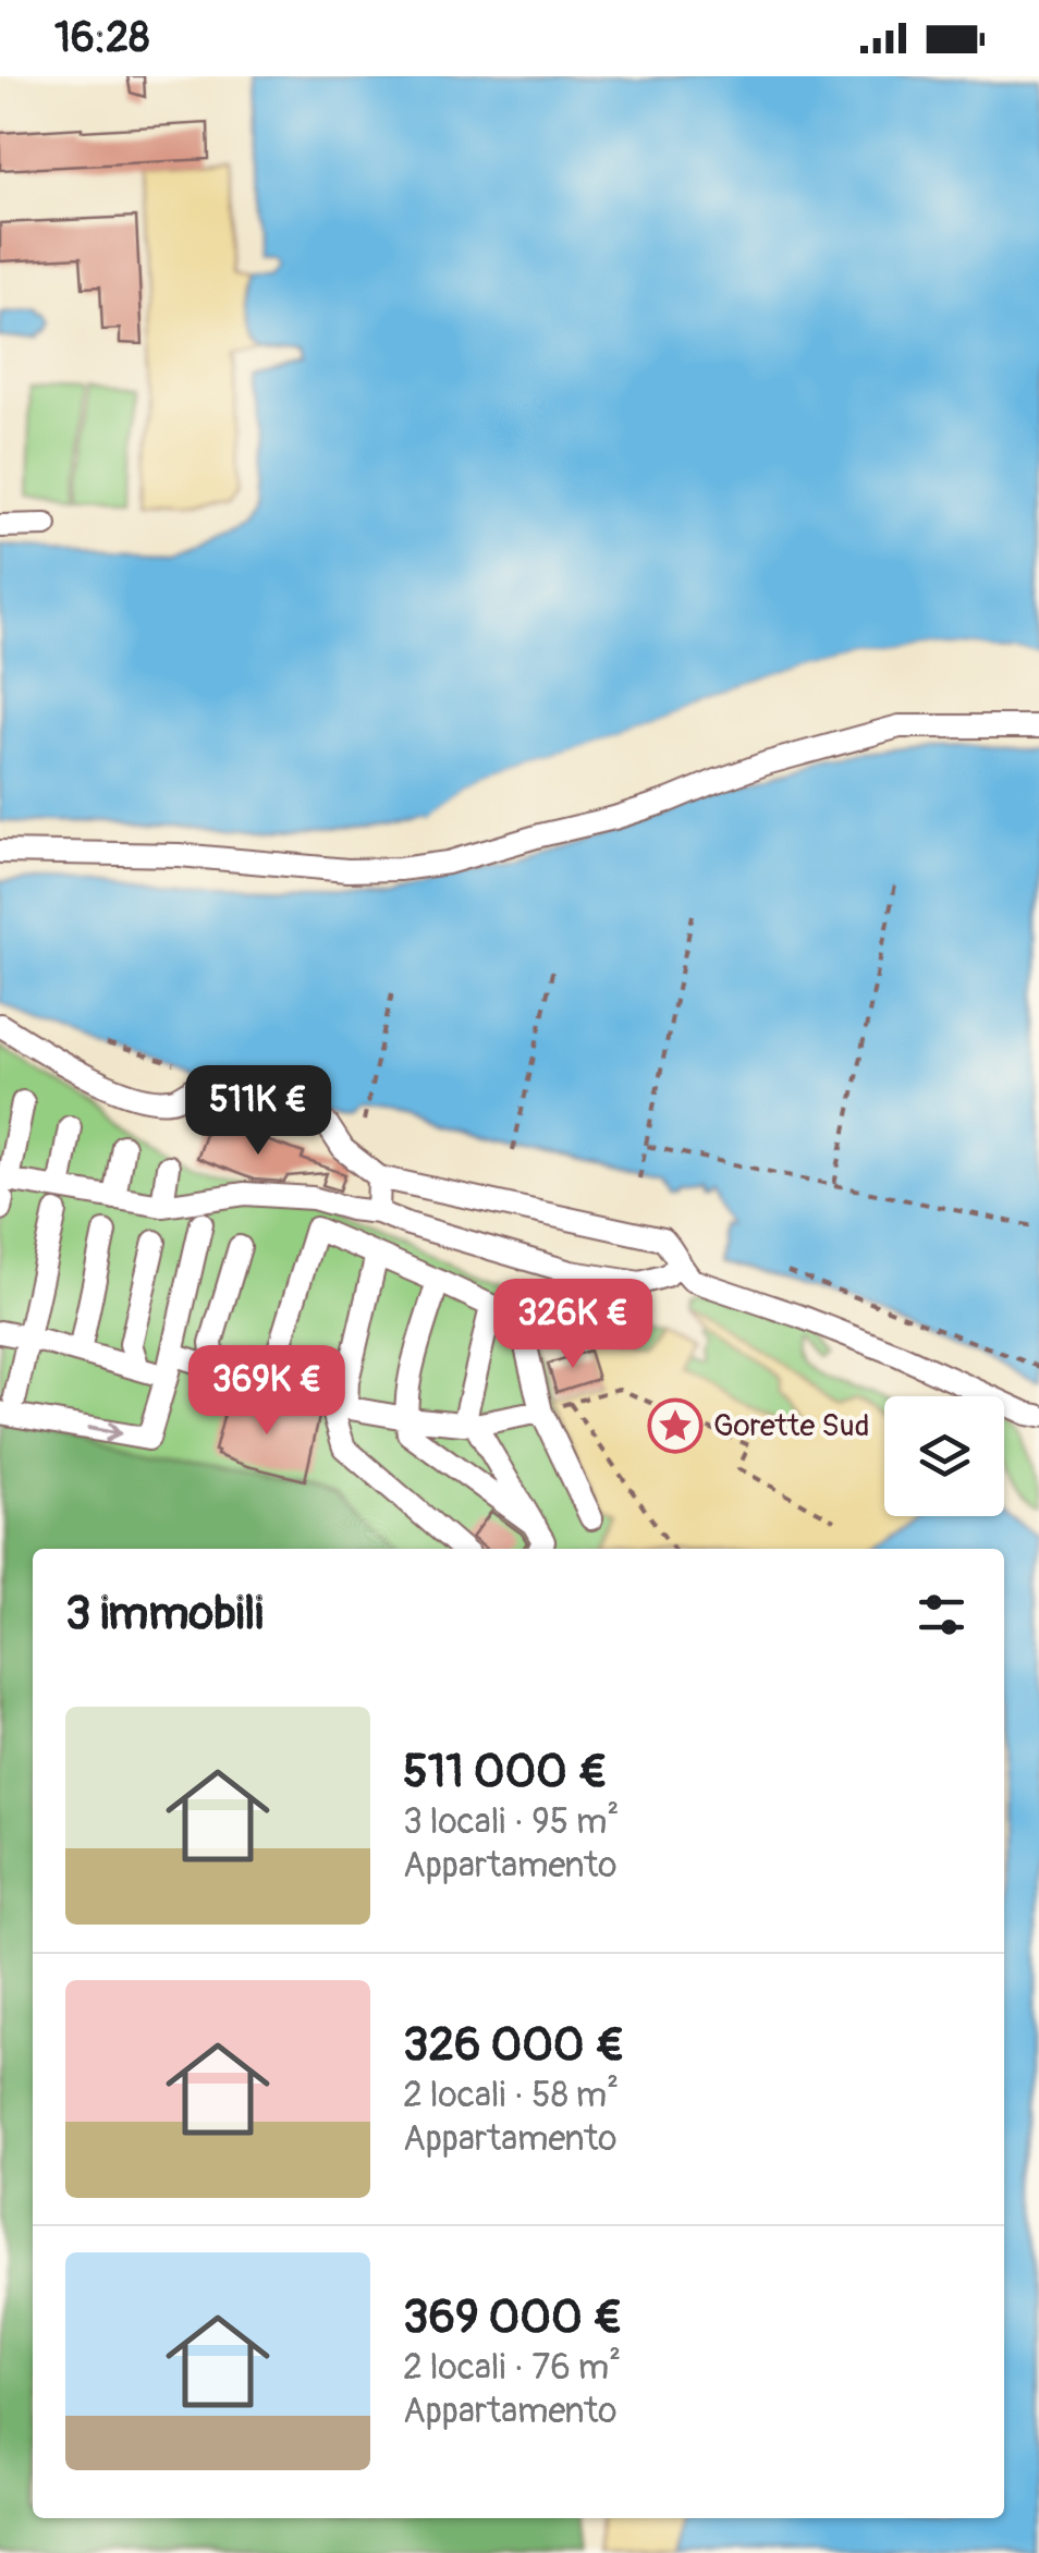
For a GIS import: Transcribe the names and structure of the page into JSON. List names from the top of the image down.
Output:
{
  "places": {
    "place": ["Gorette Sud"]
  },
  "page": {
    "status": "16:28",
    "price": ["511K €", "326K €", "369K €"],
    "heading": "3 immobili",
    "list": [
      {
        "name": "511 000 €",
        "note": "3 locali · 95 m² · Appartamento"
      },
      {
        "name": "326 000 €",
        "note": "2 locali · 58 m² · Appartamento"
      },
      {
        "name": "369 000 €",
        "note": "2 locali · 76 m² · Appartamento"
      }
    ]
  }
}
